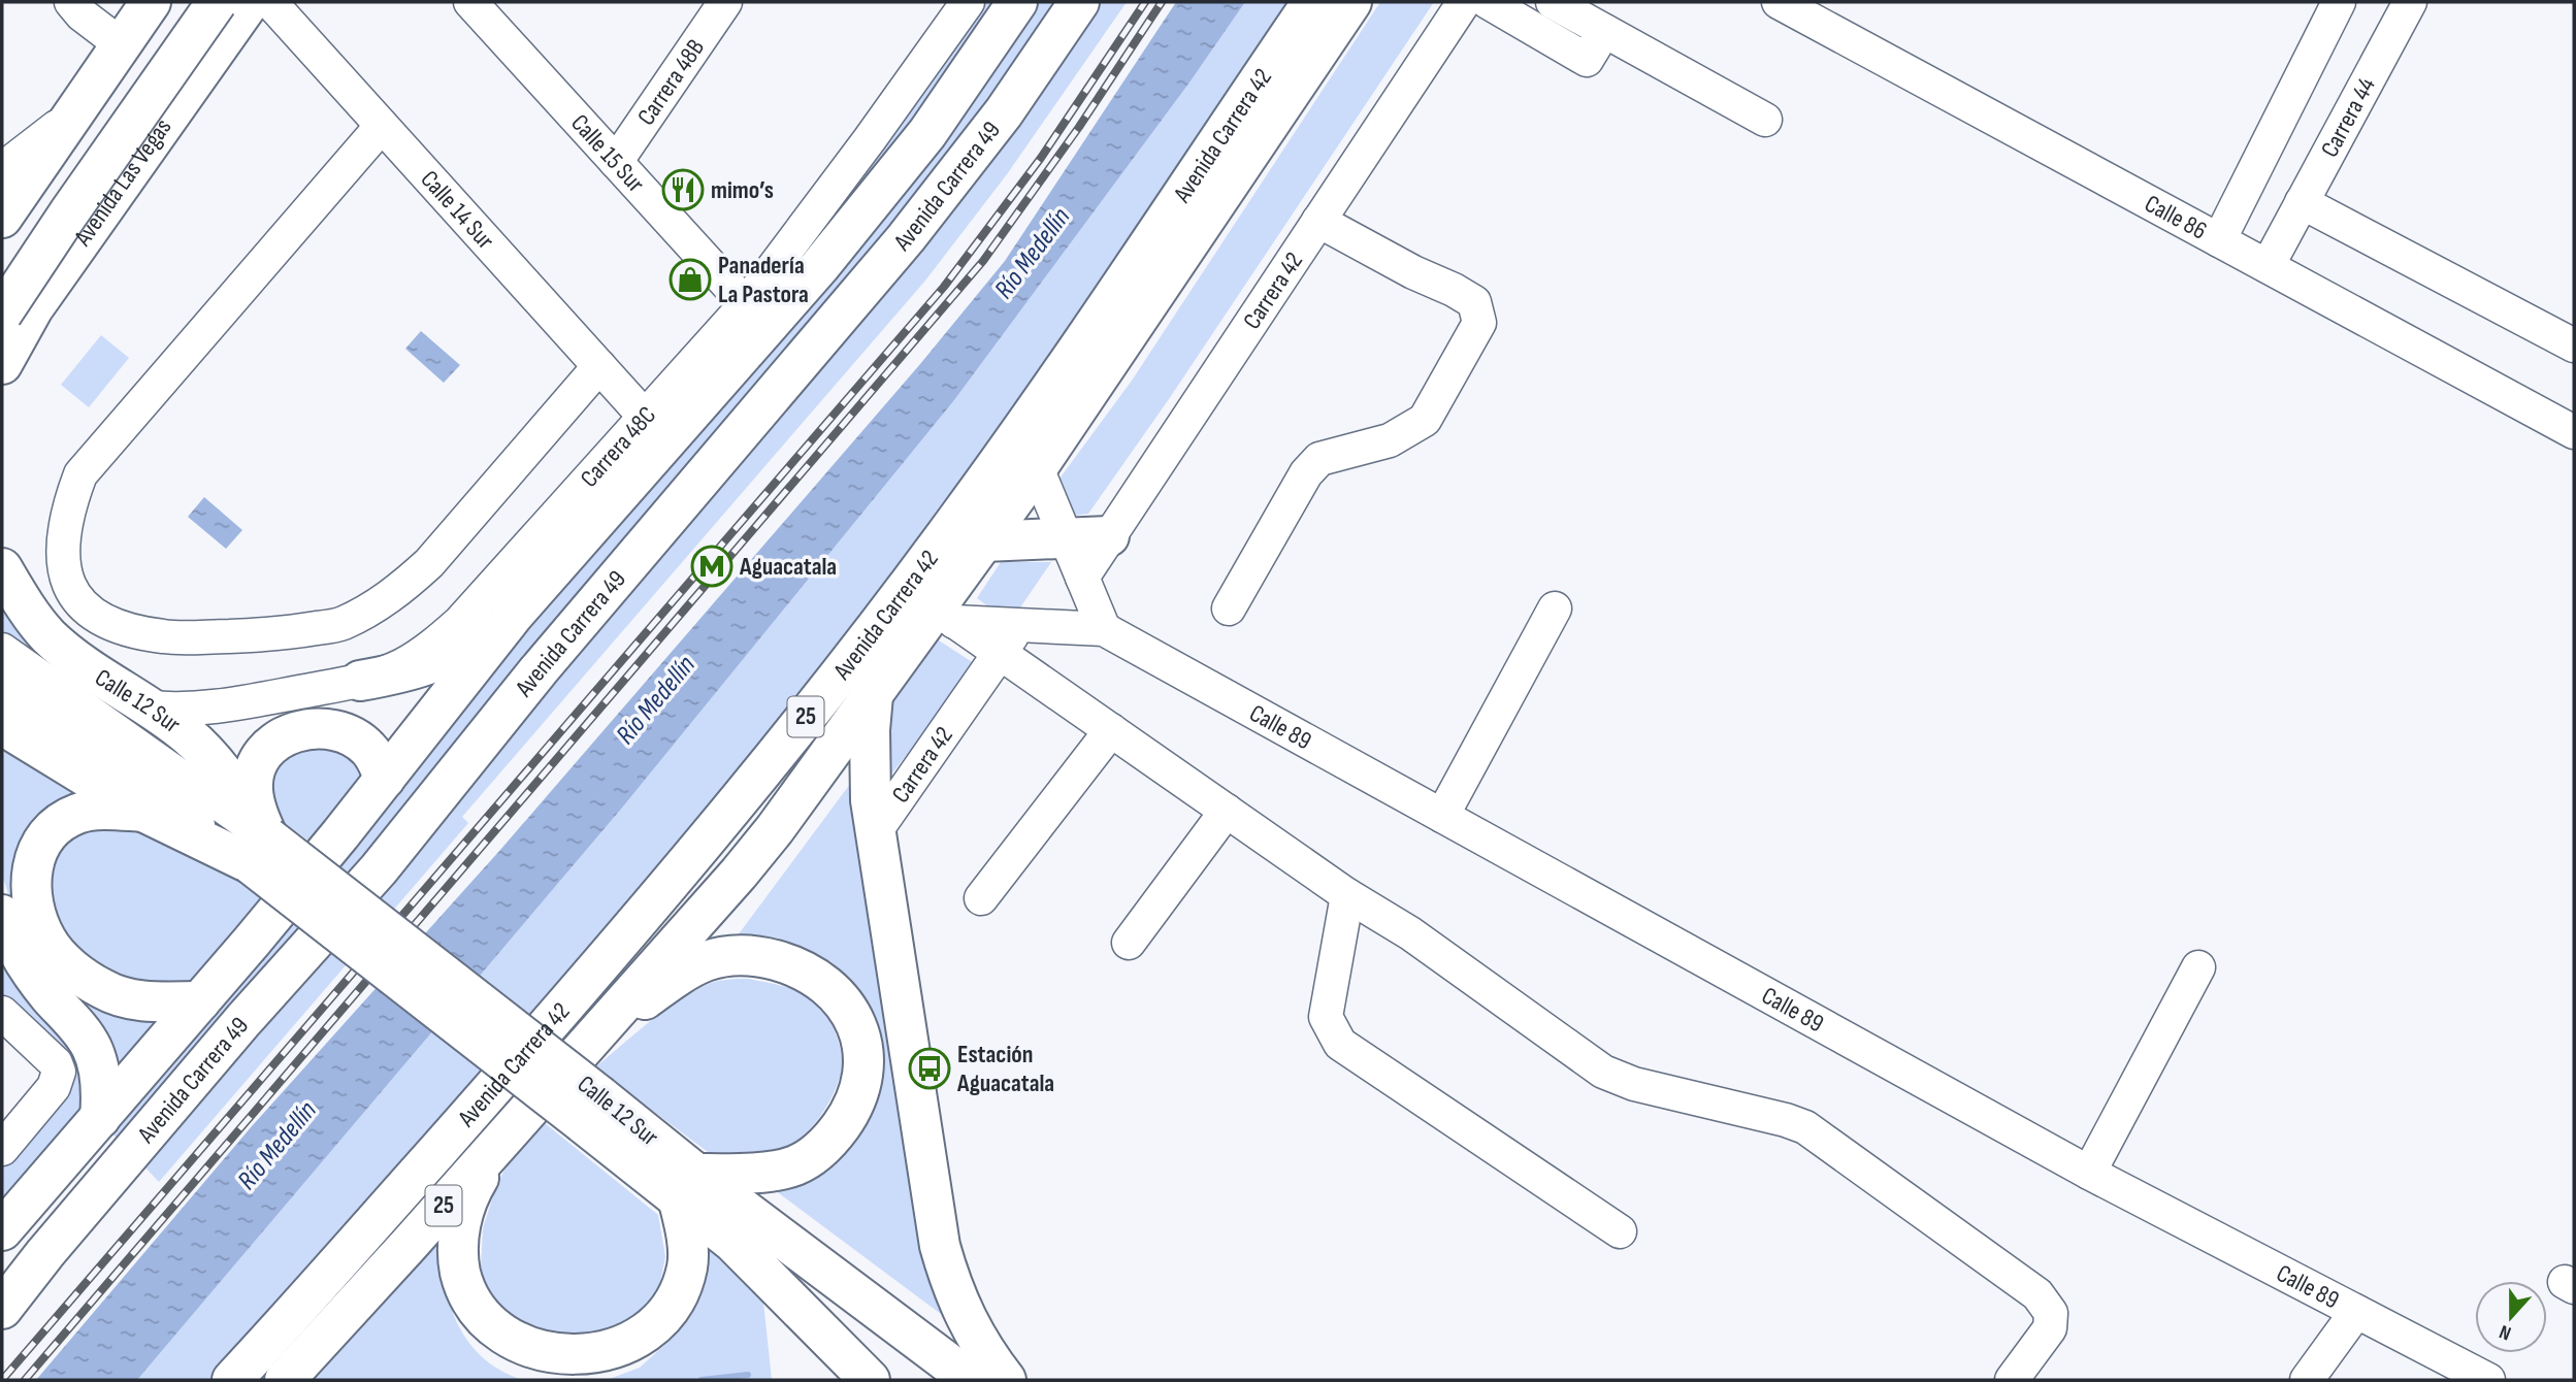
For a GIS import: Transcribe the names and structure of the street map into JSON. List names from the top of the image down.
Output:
{
  "streets": {
    "main road": [
      "Avenida Carrera 42",
      "Avenida Las Vegas",
      "Avenida Carrera 49",
      "Calle 12 Sur",
      "25"
    ],
    "street": [
      "Carrera 48B",
      "Carrera 44",
      "Calle 15 Sur",
      "Calle 14 Sur",
      "Calle 86",
      "Carrera 42",
      "Carrera 48C",
      "Calle 89"
    ]
  },
  "crossings": [
    ["Carrera 48B", "Calle 15 Sur"],
    ["Carrera 44", "Calle 86"],
    ["Avenida Carrera 42", "Calle 89"],
    ["Calle 15 Sur", "Carrera 48C"],
    ["Calle 14 Sur", "Carrera 48C"],
    ["Carrera 42", "Calle 89"],
    ["Carrera 48C", "Calle 12 Sur"]
  ],
  "water": ["Río Medellín"],
  "places": {
    "restaurant": ["mimo’s"],
    "shop": ["Panadería La Pastora"],
    "metro station": ["Aguacatala"],
    "bus stop": ["Estación Aguacatala"]
  },
  "north": "bottom"
}
